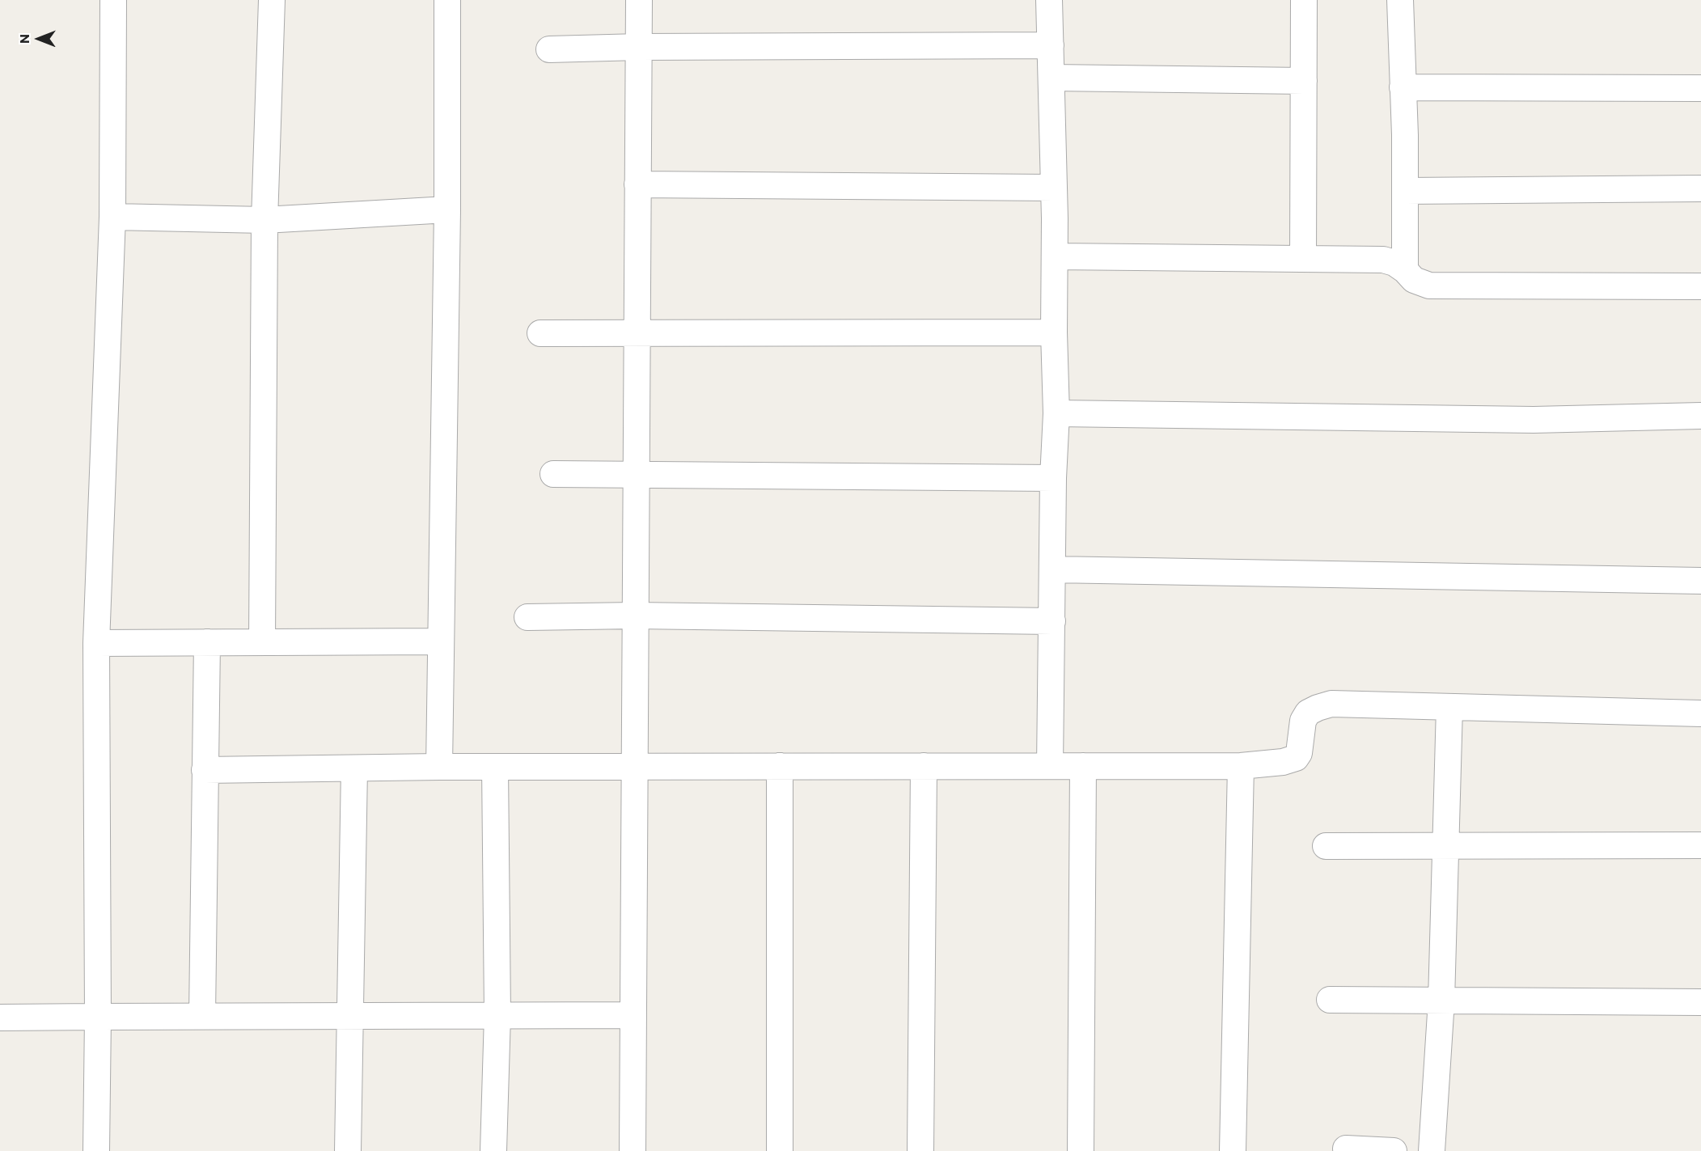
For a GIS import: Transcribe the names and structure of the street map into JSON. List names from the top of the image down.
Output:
{
  "north": "left"
}
